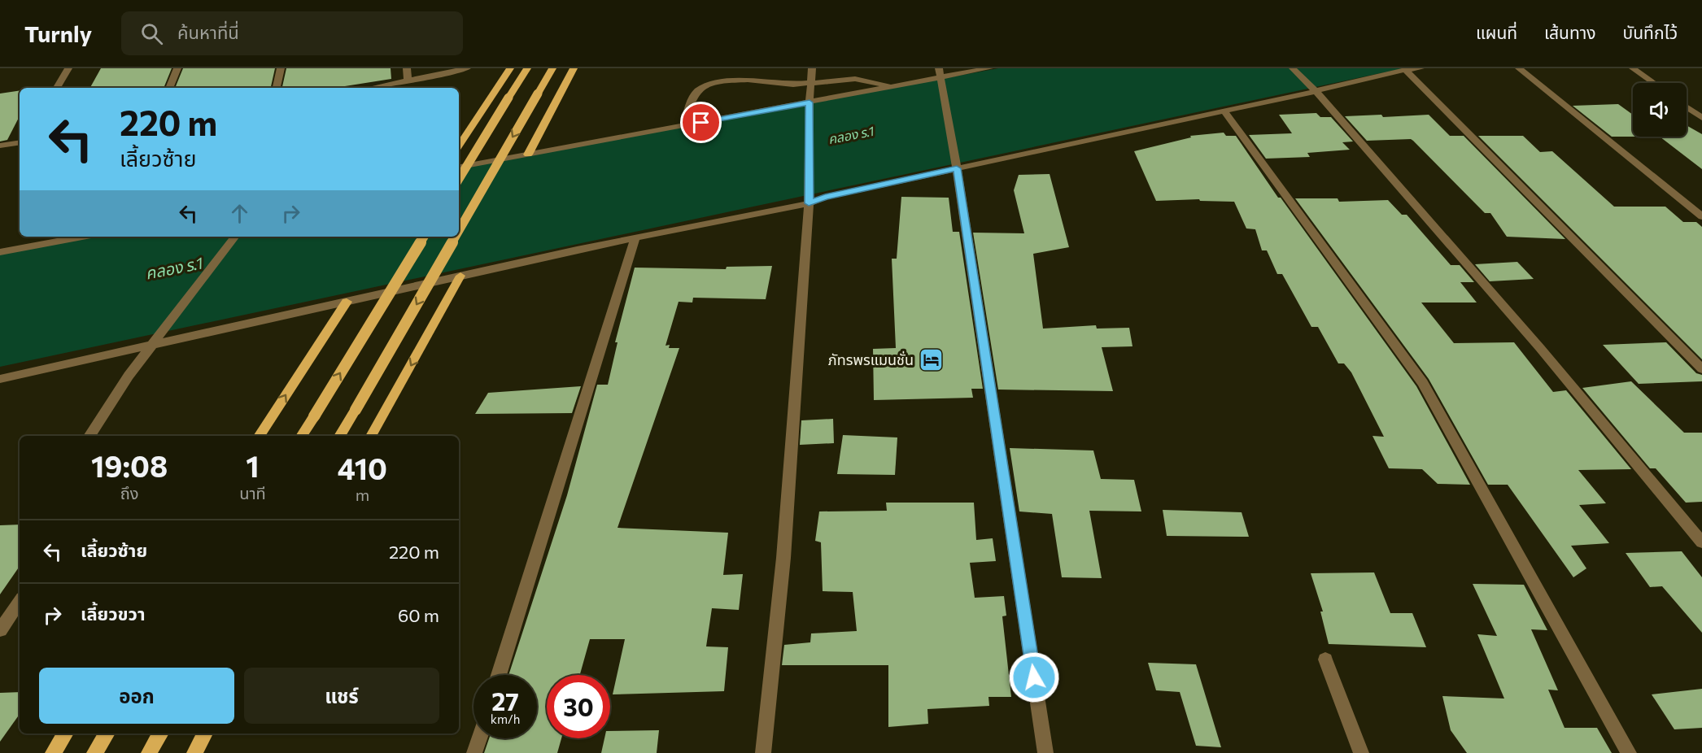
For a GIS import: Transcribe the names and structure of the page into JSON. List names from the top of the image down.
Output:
{
  "water": ["คลอง ร.1"],
  "places": {
    "hotel": ["ภัทรพรแมนชั่น"]
  },
  "page": {
    "header": "Turnly",
    "search": "ค้นหาที่นี่",
    "nav": ["แผนที่", "เส้นทาง", "บันทึกไว้"],
    "turn": ["220 m", "เลี้ยวซ้าย"],
    "eta": [
      "19:08",
      "ถึง",
      "1",
      "นาที",
      "410",
      "m"
    ],
    "list": [
      {
        "name": "เลี้ยวซ้าย",
        "value": "220 m"
      },
      {
        "name": "เลี้ยวขวา",
        "value": "60 m"
      }
    ],
    "buttons": ["ออก", "แชร์"],
    "speed": "27 km/h",
    "limit": "30"
  }
}
